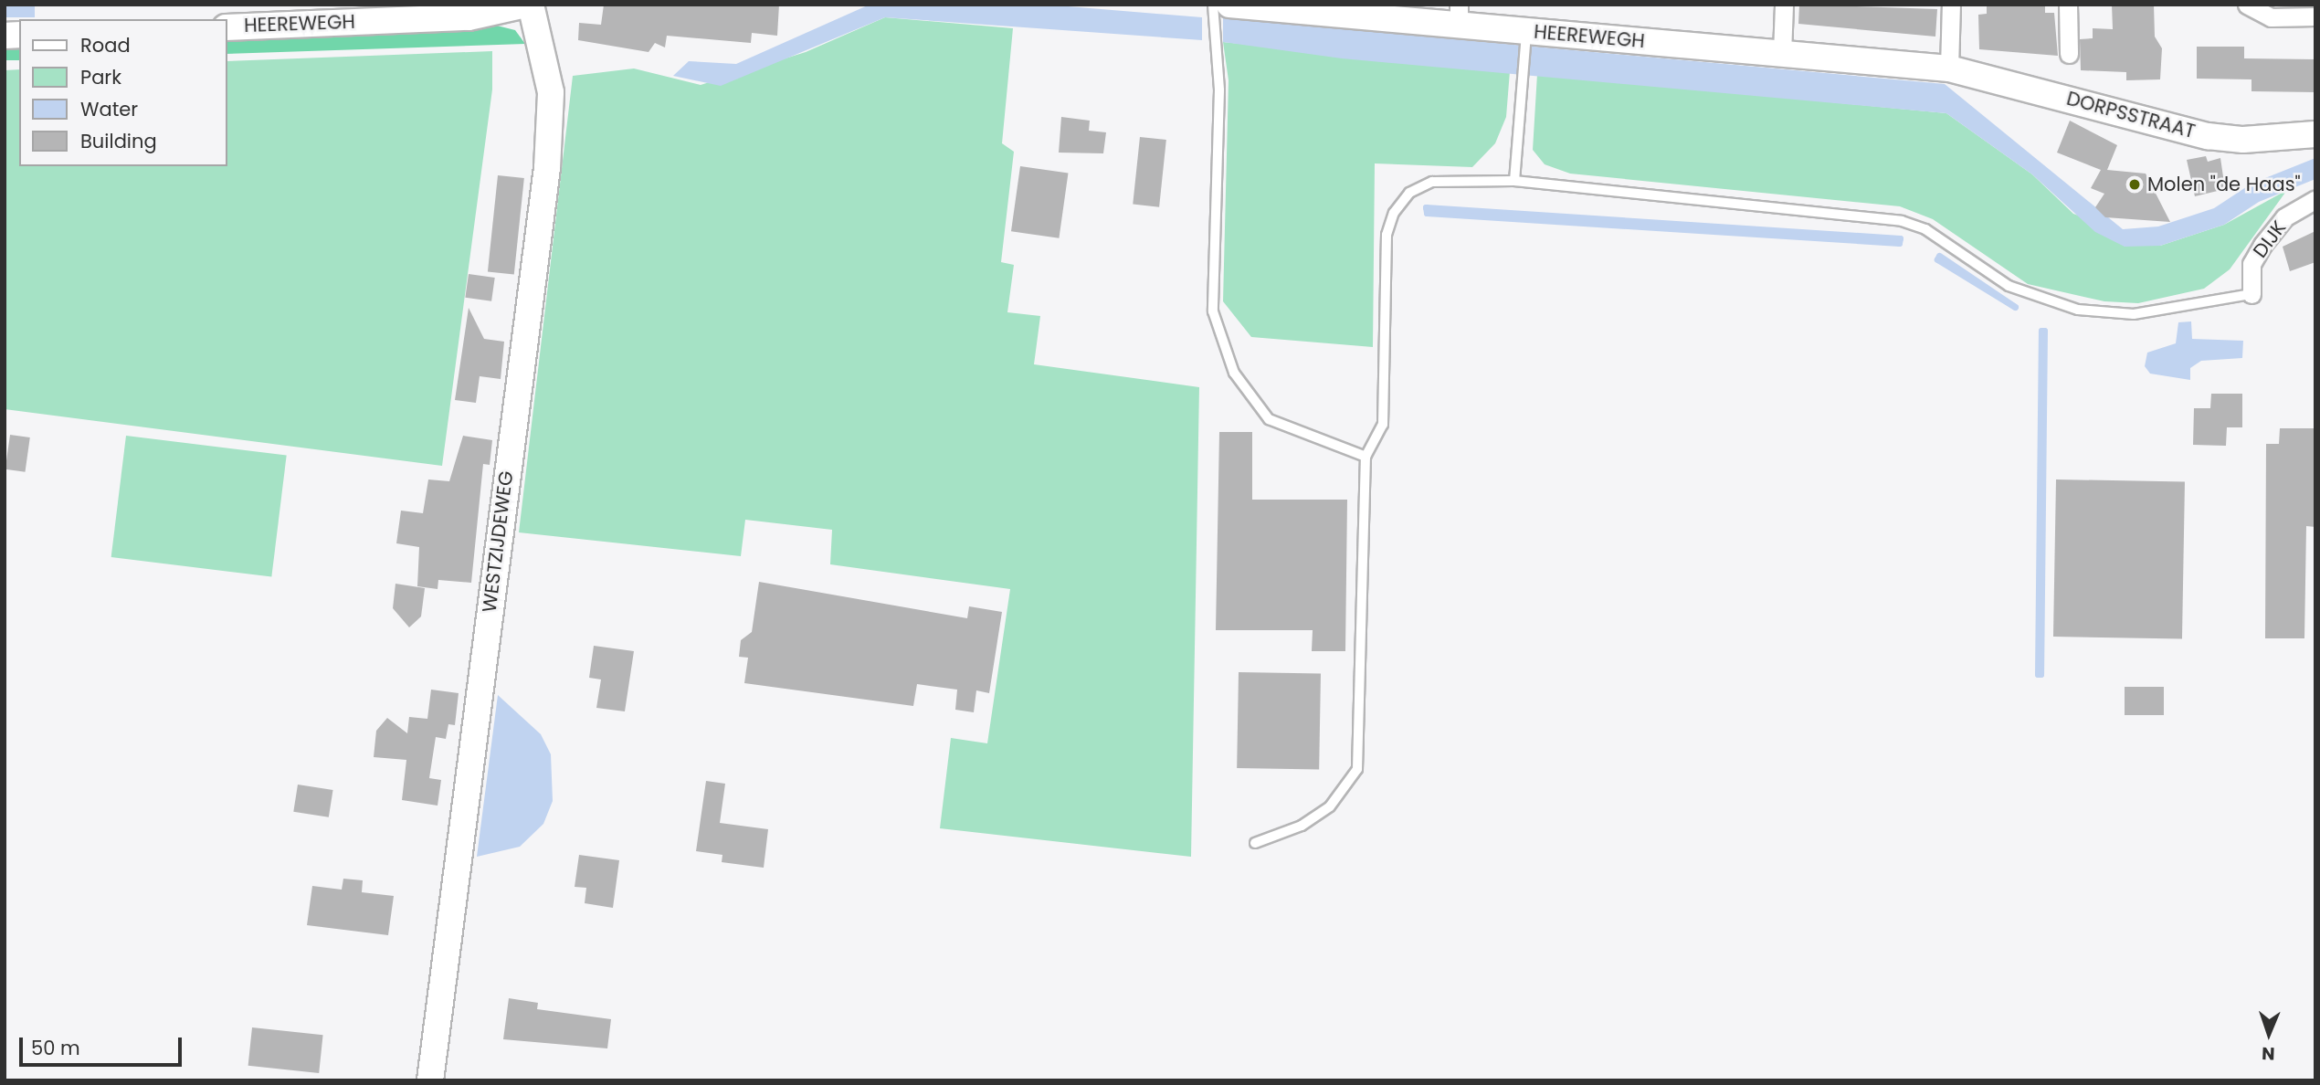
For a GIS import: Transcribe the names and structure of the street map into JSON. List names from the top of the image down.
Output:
{
  "streets": {
    "street": [
      "HEEREWEGH",
      "DORPSSTRAAT",
      "DIJK",
      "WESTZIJDEWEG"
    ]
  },
  "crossings": [
    ["HEEREWEGH", "DORPSSTRAAT"]
  ],
  "places": ["Molen \"de Haas\""],
  "legend": [
    "Road",
    "Park",
    "Water",
    "Building"
  ],
  "scale_bar": "50 m",
  "north": "bottom"
}
